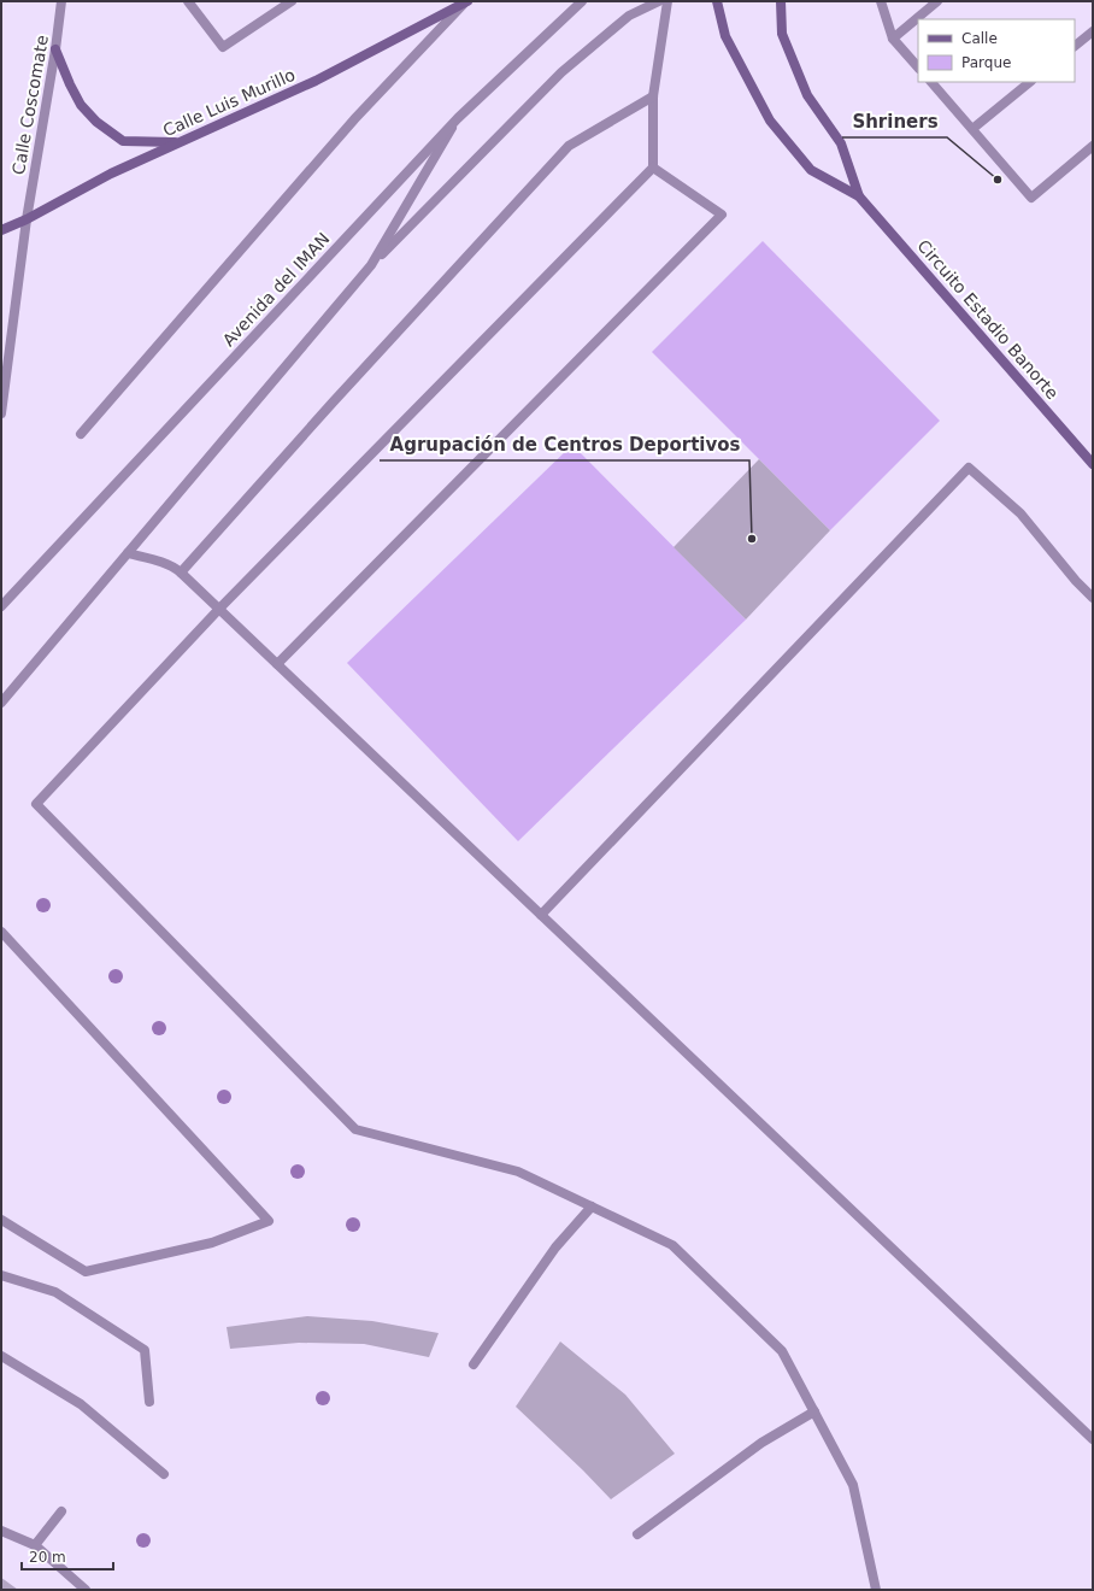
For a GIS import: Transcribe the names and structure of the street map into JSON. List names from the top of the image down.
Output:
{
  "streets": {
    "main road": ["Calle Luis Murillo", "Circuito Estadio Banorte"],
    "street": ["Calle Coscomate", "Avenida del IMAN"]
  },
  "crossings": [
    ["Calle Luis Murillo", "Calle Coscomate"]
  ],
  "places": ["Shriners", "Agrupación de Centros Deportivos"],
  "legend": ["Calle", "Parque"],
  "scale_bar": "20 m"
}
